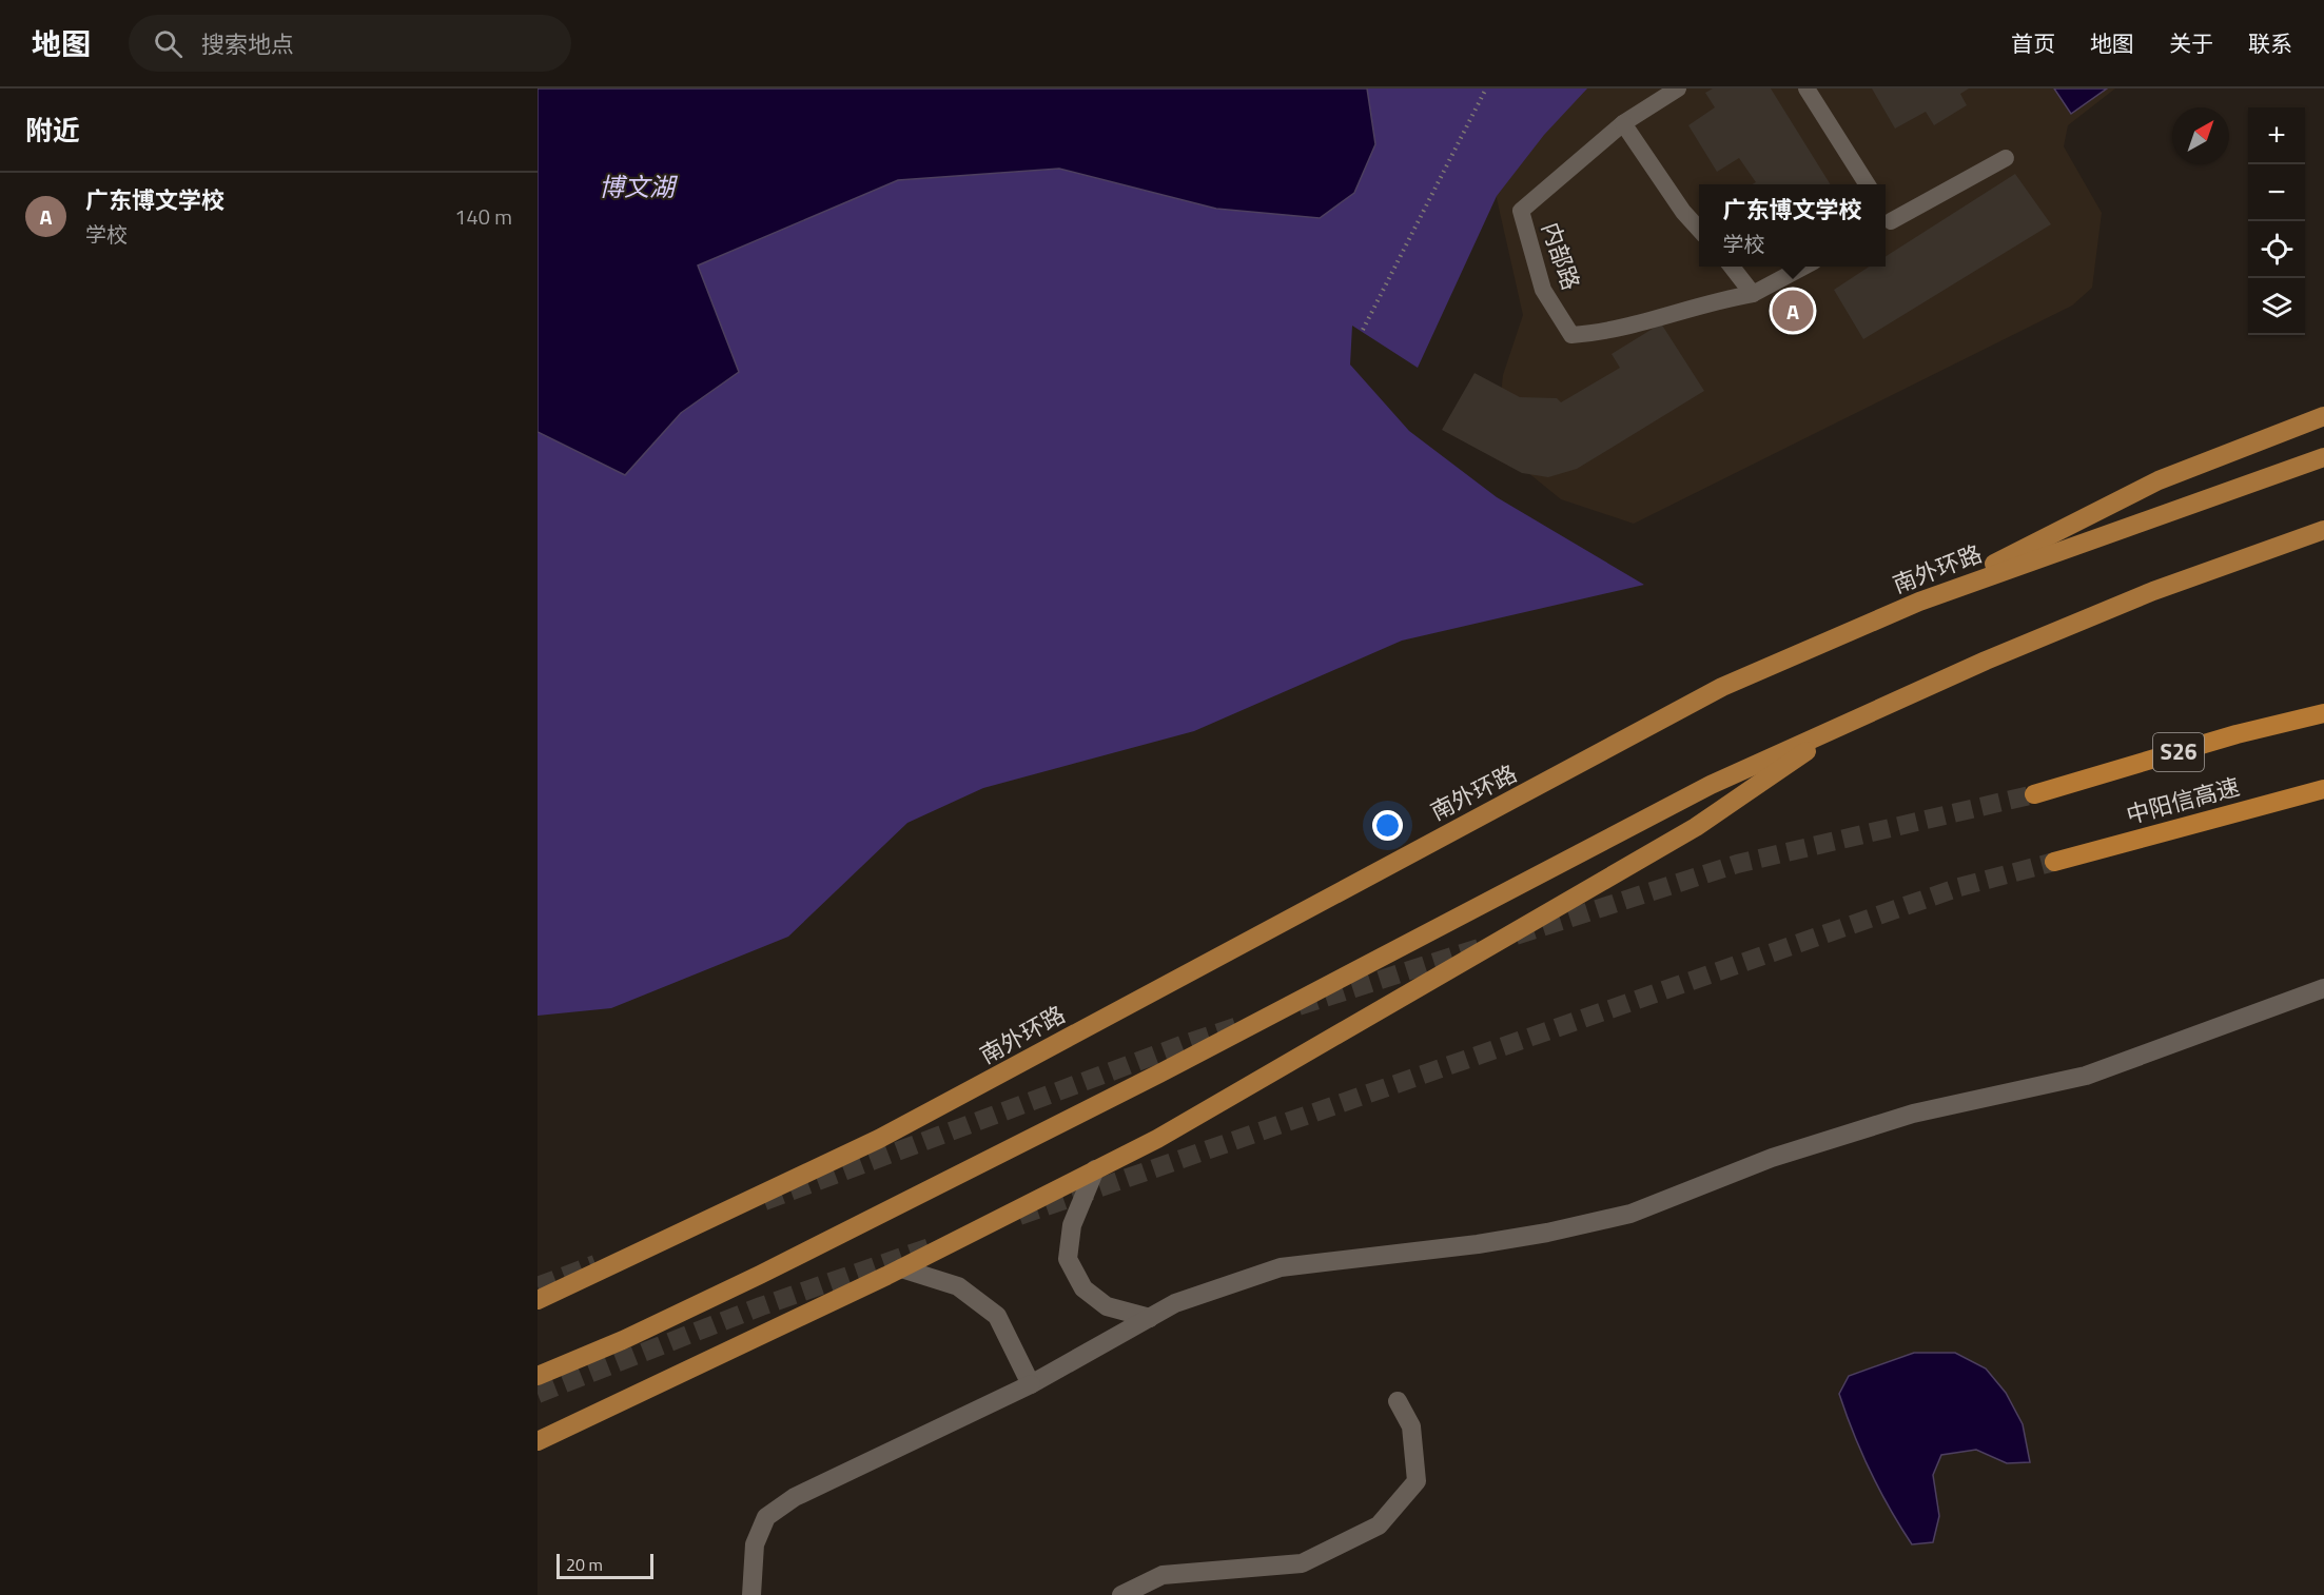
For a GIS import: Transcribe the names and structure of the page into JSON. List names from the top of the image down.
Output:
{
  "streets": {
    "highway": ["南外环路", "S26", "中阳信高速"],
    "lane": ["内部路"]
  },
  "water": ["博文湖"],
  "scale_bar": "20 m",
  "north": "top right",
  "page": {
    "header": "地图",
    "search": "搜索地点",
    "nav": [
      "首页",
      "地图",
      "关于",
      "联系"
    ],
    "heading": "附近",
    "map_buttons": ["+", "−"],
    "list": [
      {
        "mark": "A",
        "name": "广东博文学校",
        "note": "学校",
        "value": "140 m"
      }
    ],
    "popup": ["广东博文学校", "学校"],
    "pins": "A",
    "scale": "20 m"
  }
}
